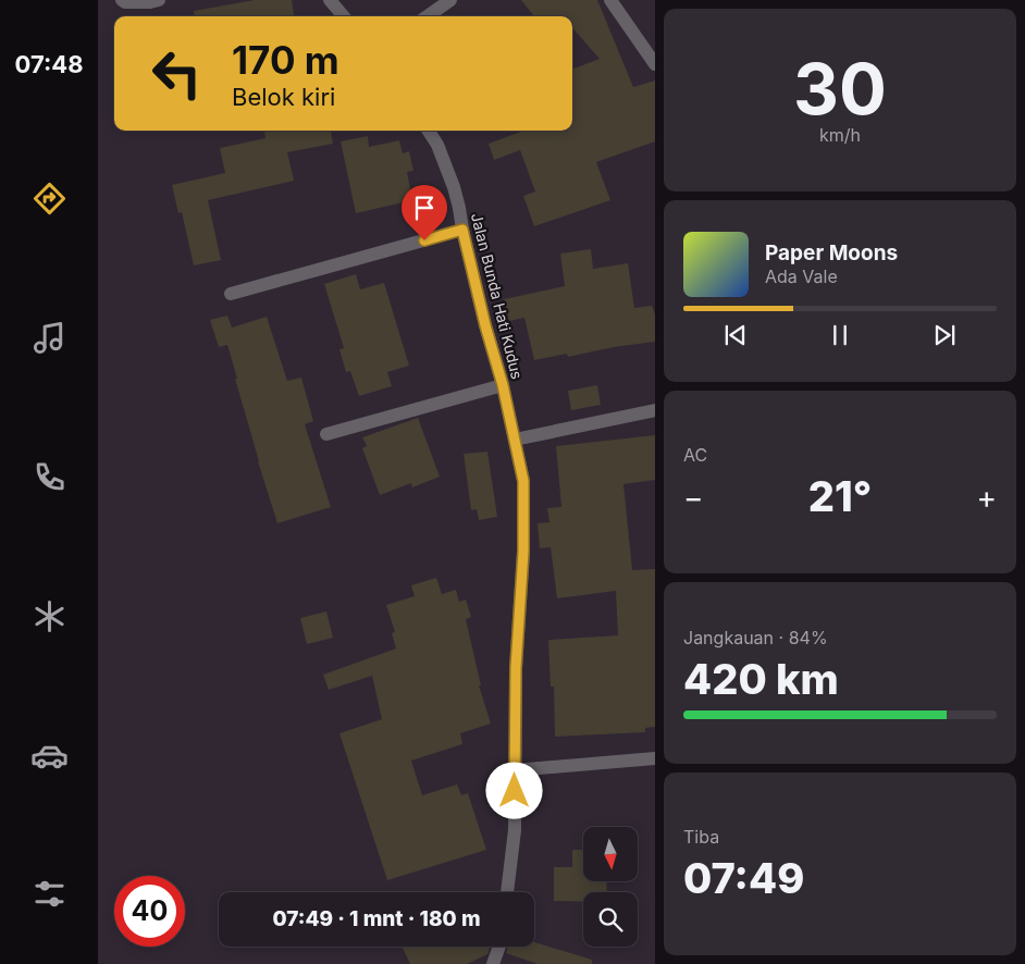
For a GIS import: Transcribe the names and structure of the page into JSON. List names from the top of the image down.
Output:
{
  "streets": {
    "street": ["Jalan Bunda Hati Kudus"]
  },
  "north": "bottom",
  "page": {
    "tabs": "07:48",
    "tile": [
      ["30", "km/h"],
      "AC",
      ["Jangkauan · 84%", "420 km"],
      ["Tiba", "07:49"]
    ],
    "turn": ["170 m", "Belok kiri"],
    "song": ["Paper Moons", "Ada Vale"],
    "heat": ["−", "21°", "+"],
    "limit": "40",
    "trip": "07:49 · 1 mnt · 180 m"
  }
}
